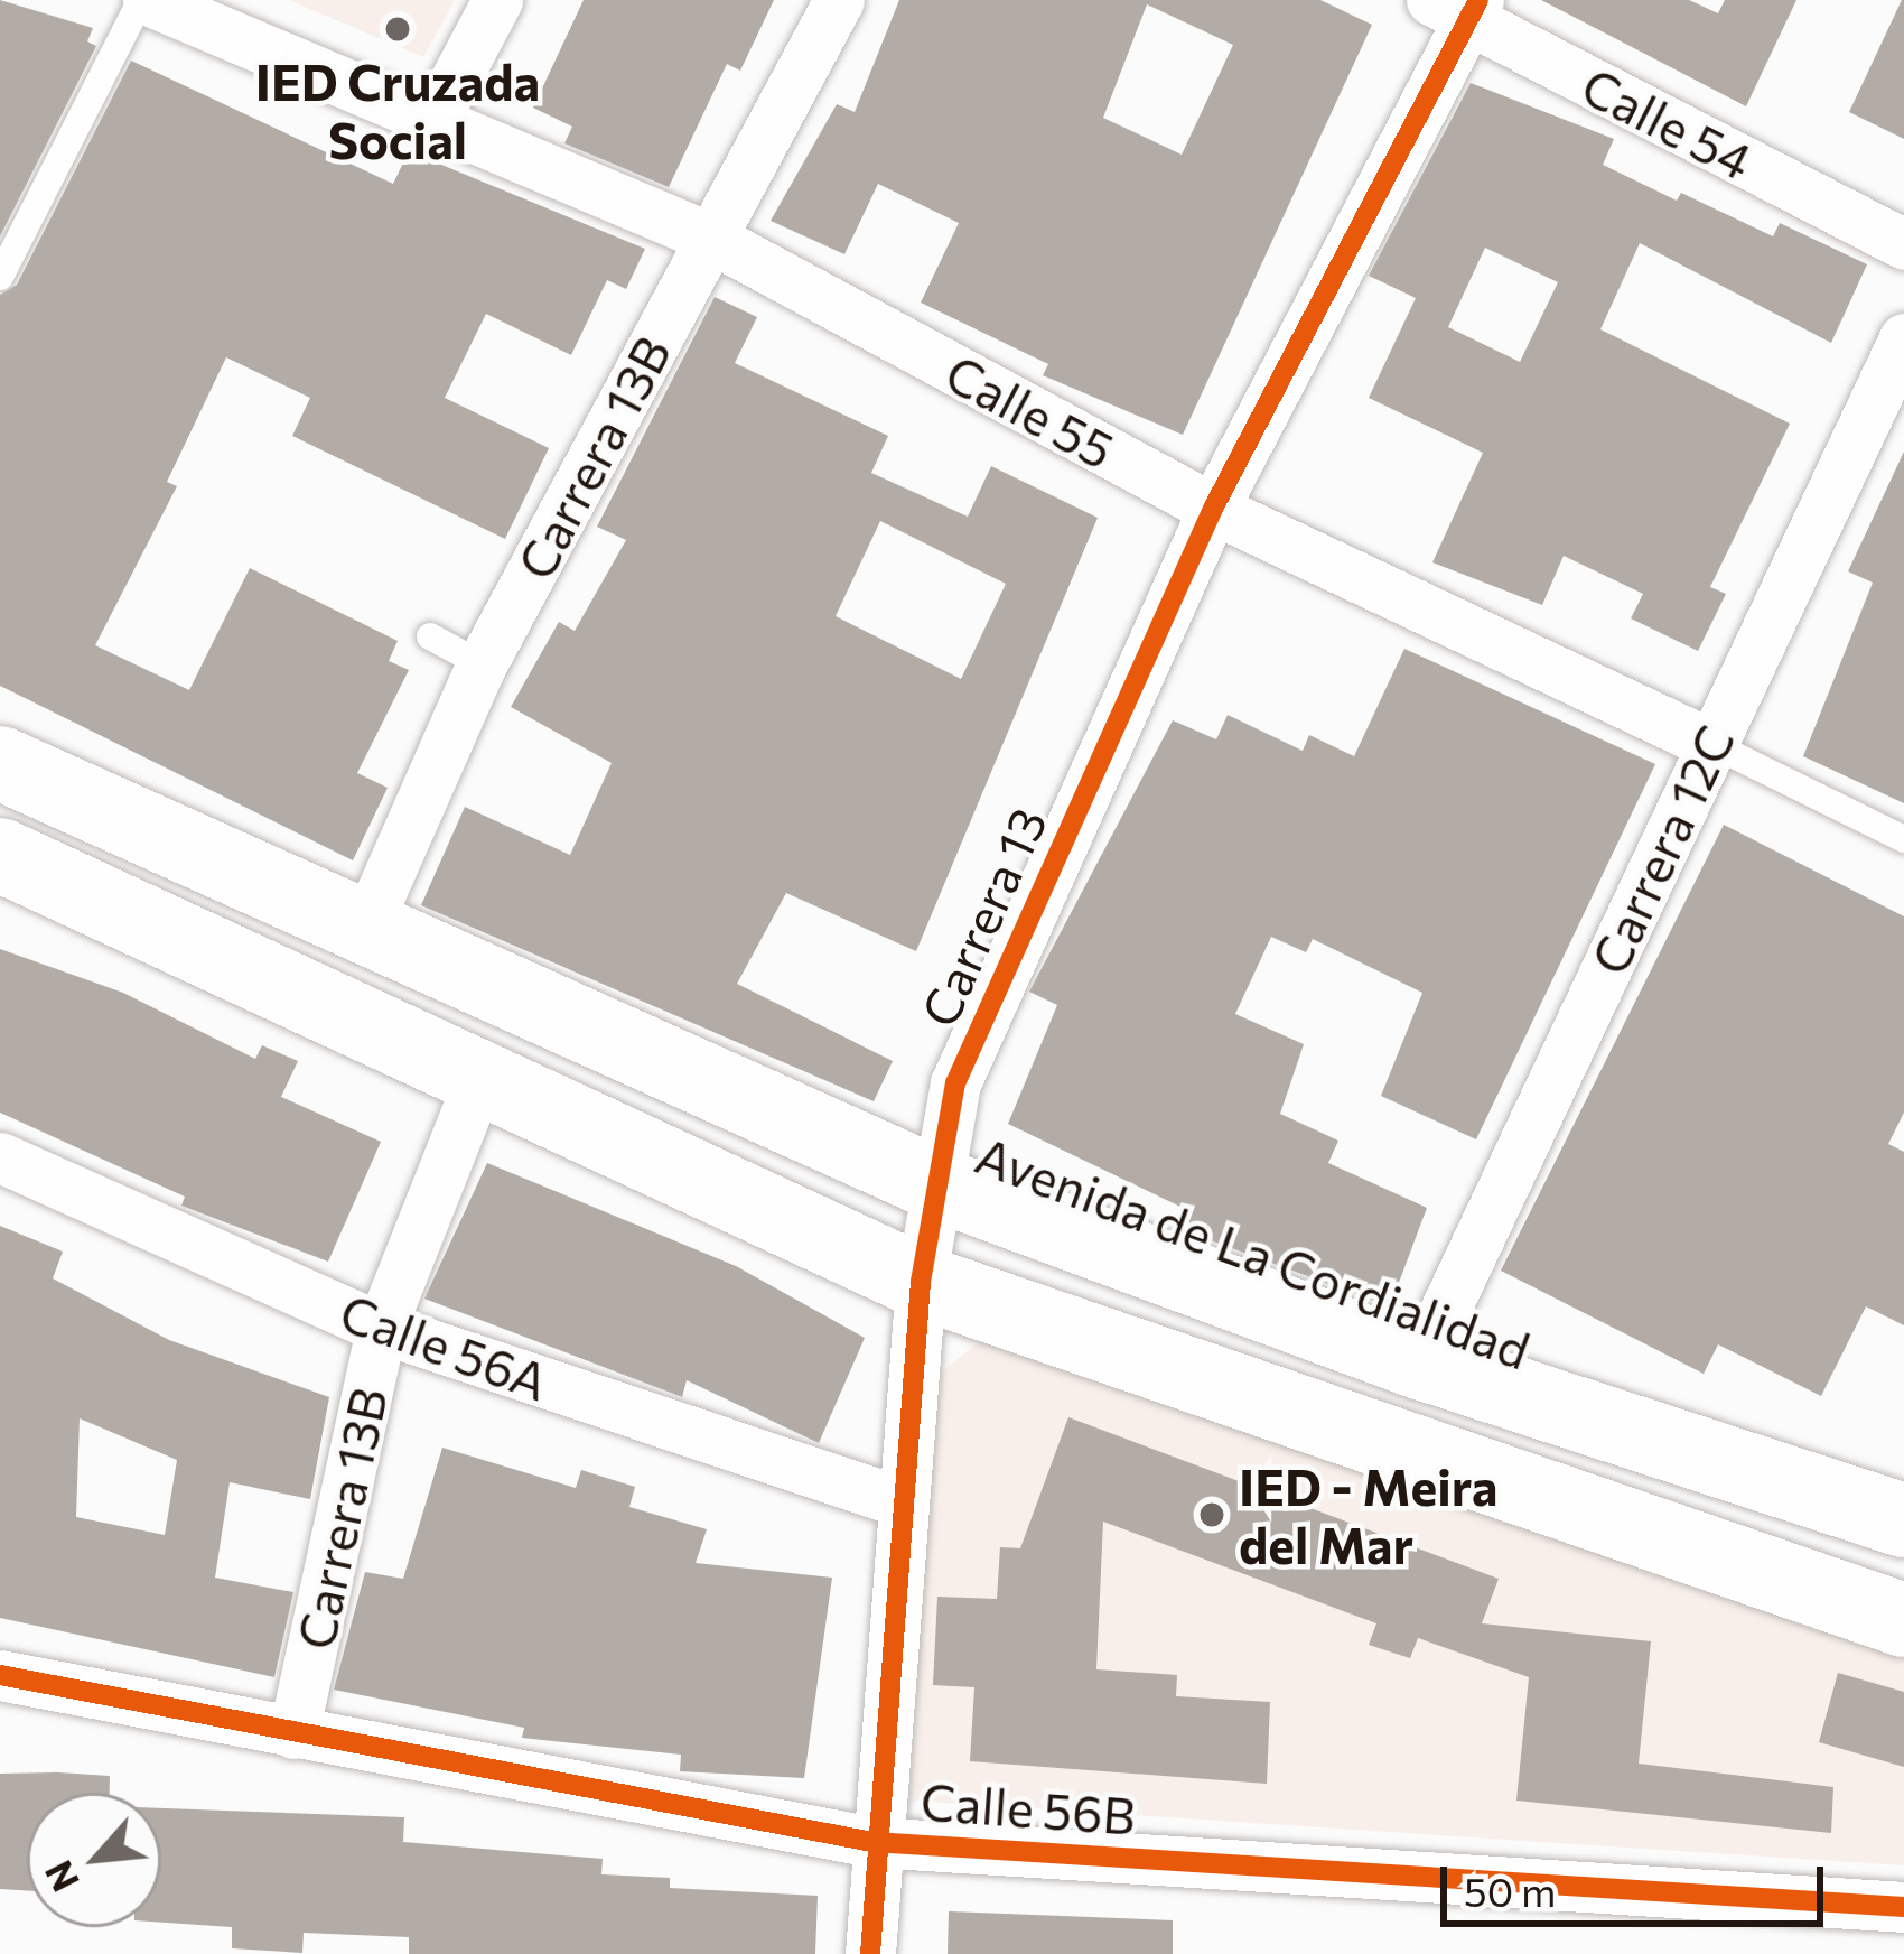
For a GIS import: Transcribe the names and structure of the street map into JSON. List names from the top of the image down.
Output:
{
  "streets": {
    "main road": ["Avenida de La Cordialidad"],
    "street": [
      "Calle 54",
      "Calle 55",
      "Carrera 13B",
      "Carrera 12C",
      "Carrera 13",
      "Calle 56A",
      "Calle 56B"
    ]
  },
  "crossings": [
    ["Calle 54", "Carrera 13"],
    ["Calle 55", "Carrera 13B"],
    ["Calle 55", "Carrera 12C"],
    ["Calle 55", "Carrera 13"],
    ["Carrera 13B", "Avenida de La Cordialidad"],
    ["Carrera 13B", "Calle 56A"],
    ["Carrera 13B", "Calle 56B"],
    ["Carrera 12C", "Avenida de La Cordialidad"],
    ["Carrera 13", "Avenida de La Cordialidad"],
    ["Carrera 13", "Calle 56A"],
    ["Carrera 13", "Calle 56B"]
  ],
  "places": ["IED Cruzada Social", "IED - Meira del Mar"],
  "scale_bar": "50 m",
  "north": "bottom left"
}
